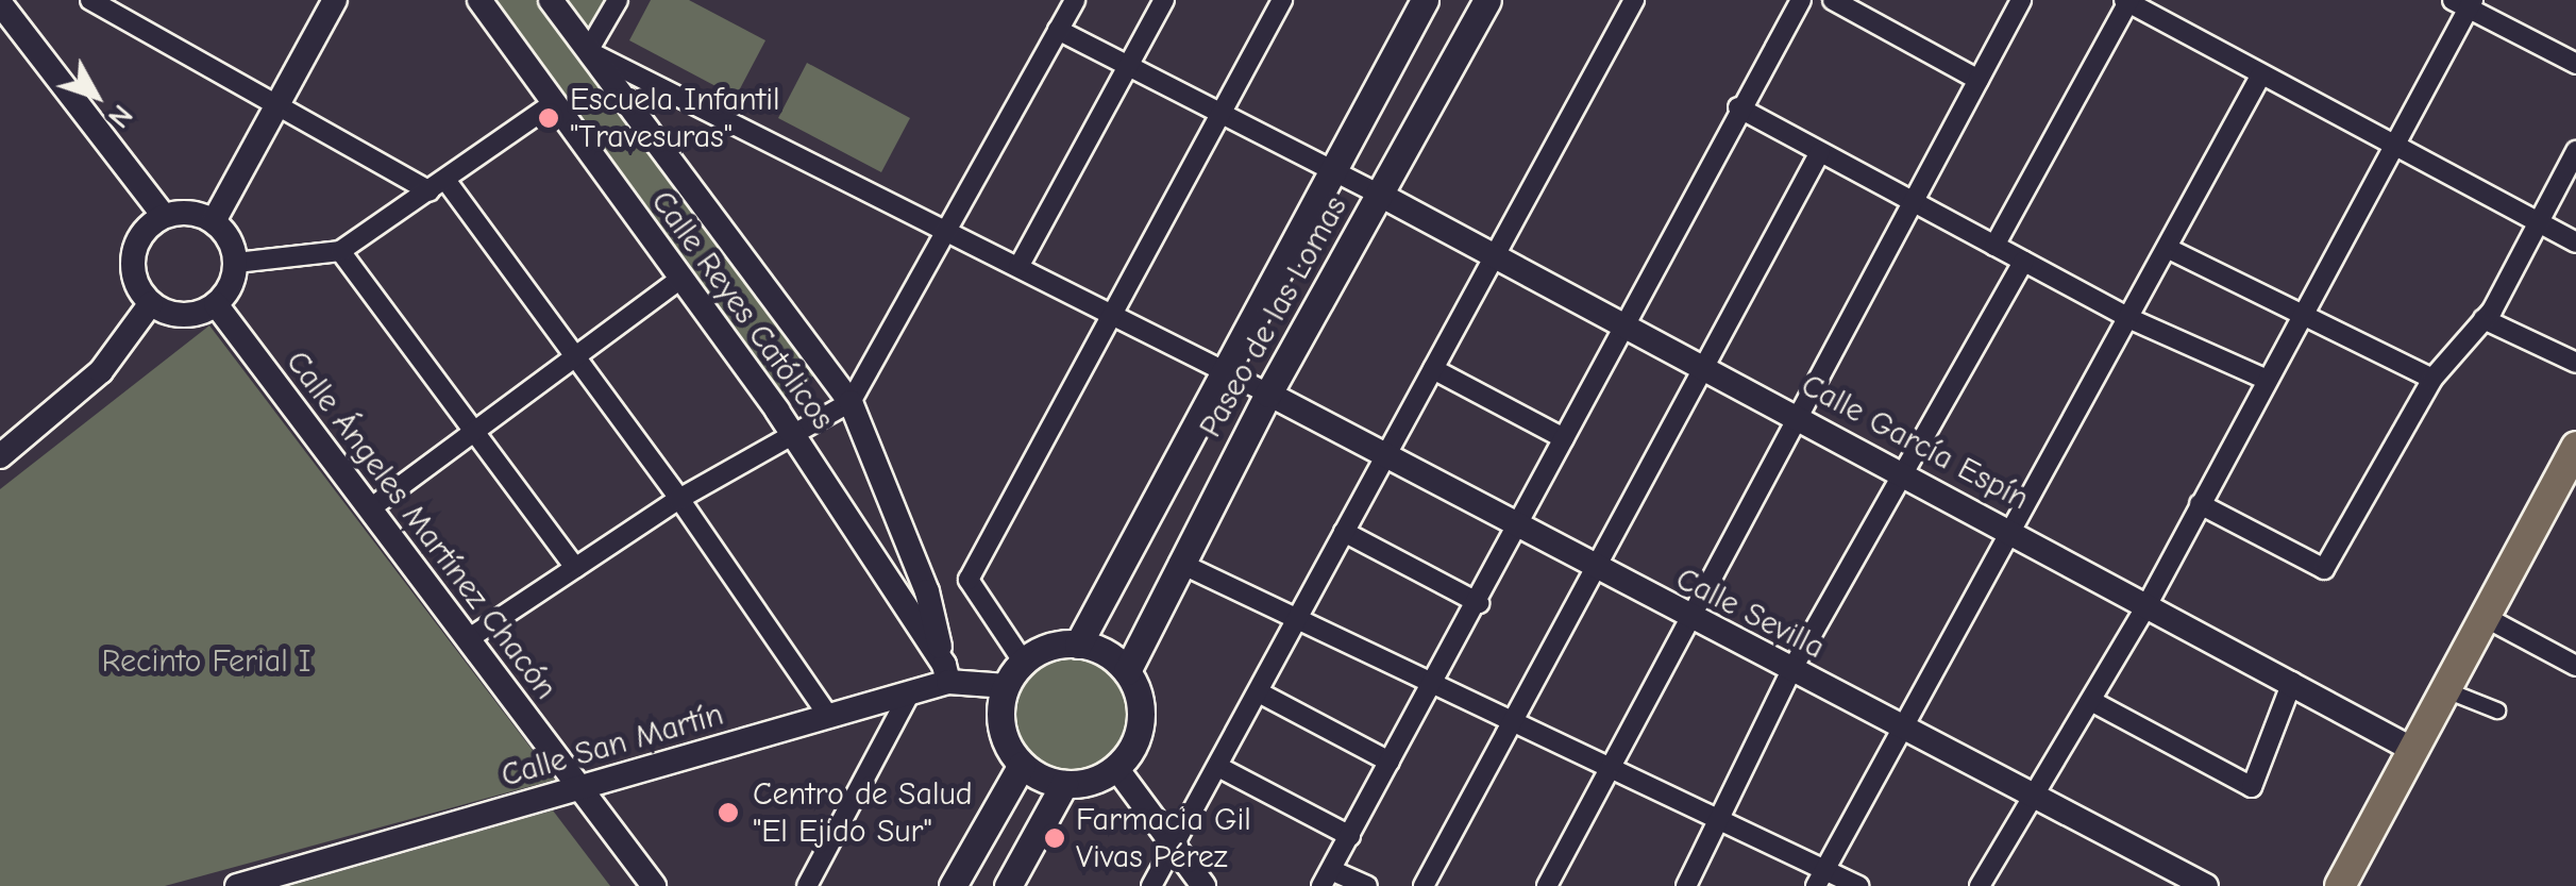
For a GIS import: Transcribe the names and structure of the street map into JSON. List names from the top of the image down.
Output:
{
  "streets": {
    "main road": ["Paseo de las Lomas"],
    "street": [
      "Calle Reyes Católicos",
      "Calle García Espín",
      "Calle Ángeles Martínez Chacón",
      "Calle Sevilla",
      "Calle San Martín"
    ]
  },
  "crossings": [
    ["Calle Reyes Católicos", "Calle San Martín"],
    ["Paseo de las Lomas", "Calle García Espín"],
    ["Paseo de las Lomas", "Calle Sevilla"],
    ["Paseo de las Lomas", "Calle San Martín"],
    ["Calle Ángeles Martínez Chacón", "Calle San Martín"]
  ],
  "parks": ["Recinto Ferial I"],
  "places": ["Escuela Infantil \"Travesuras\"", "Centro de Salud \"El Ejido Sur\"", "Farmacia Gil Vivas Pérez"],
  "north": "bottom right"
}
